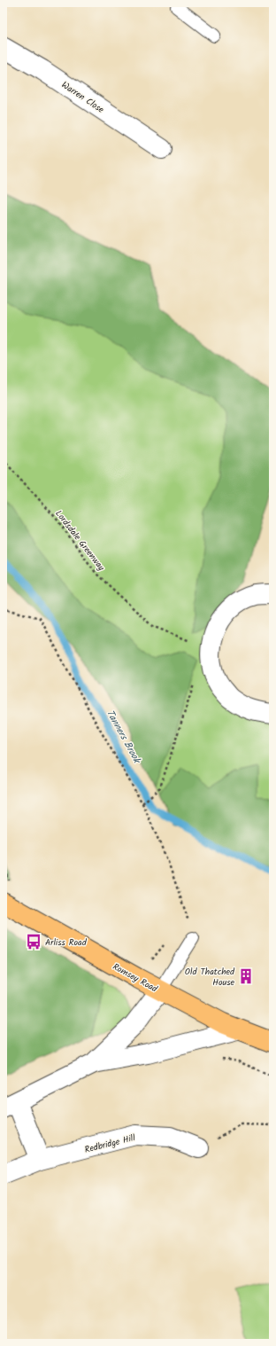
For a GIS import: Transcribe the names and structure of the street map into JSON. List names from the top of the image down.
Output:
{
  "streets": {
    "main road": ["Romsey Road"],
    "street": ["Warren Close", "Redbridge Hill"],
    "path": ["Lordsdale Greenway"]
  },
  "water": ["Tanners Brook"],
  "places": {
    "bus stop": ["Arliss Road"],
    "building": ["Old Thatched House"]
  }
}
